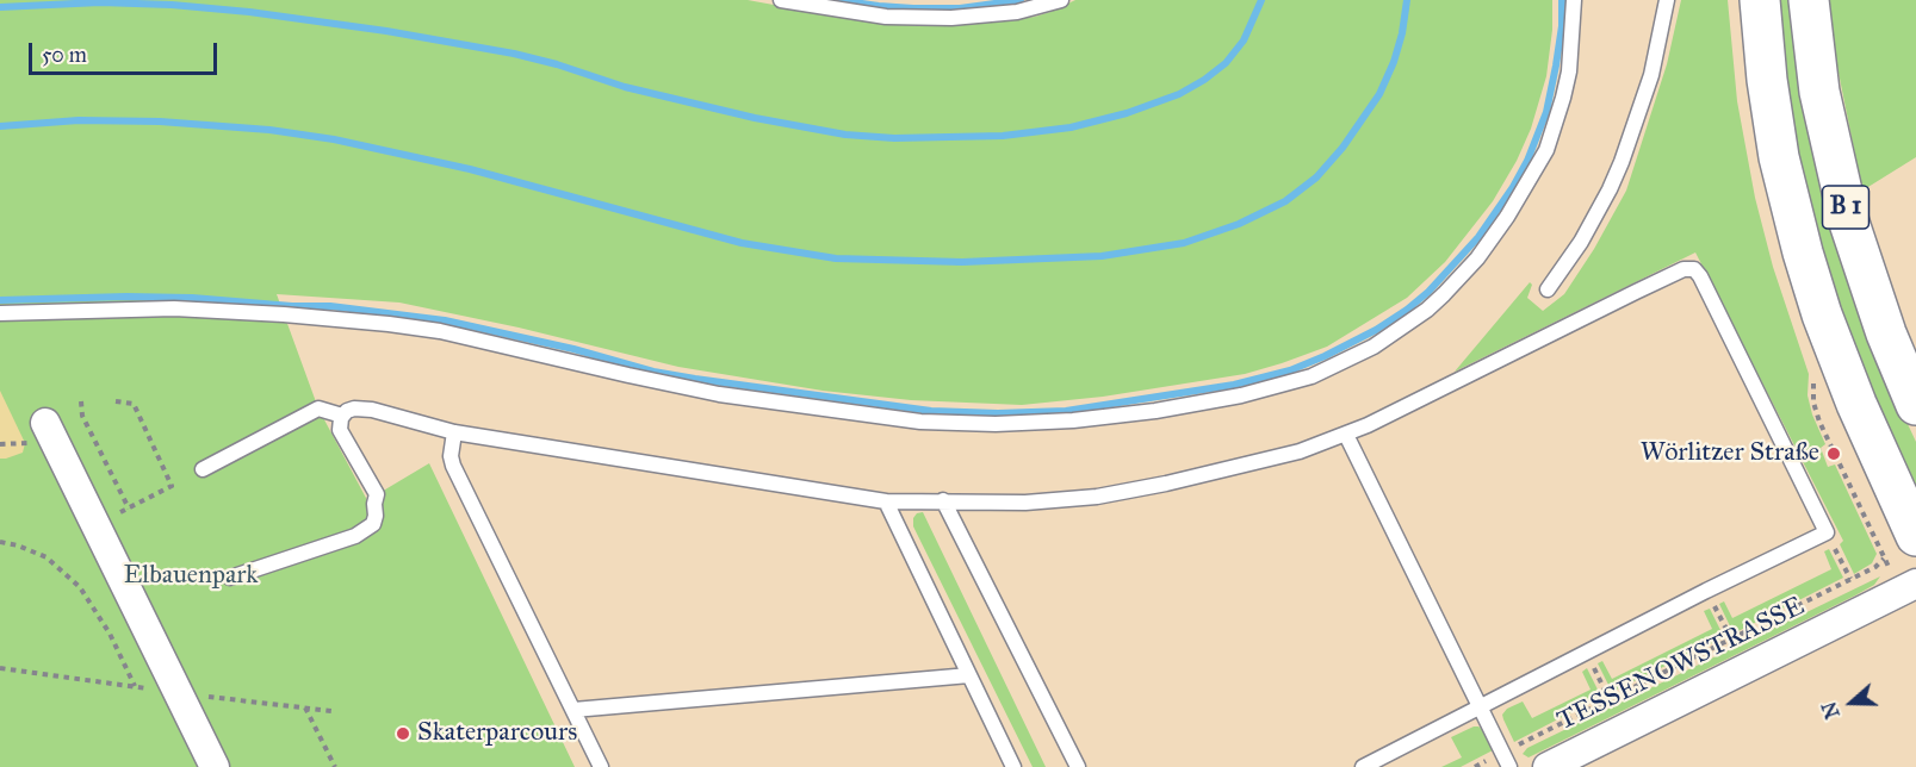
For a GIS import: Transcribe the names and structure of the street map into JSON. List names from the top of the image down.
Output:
{
  "streets": {
    "main road": ["B 1"],
    "street": ["TESSENOWSTRASSE"]
  },
  "parks": ["Elbauenpark"],
  "places": ["Wörlitzer Straße", "Skaterparcours"],
  "scale_bar": "50 m",
  "north": "left"
}
